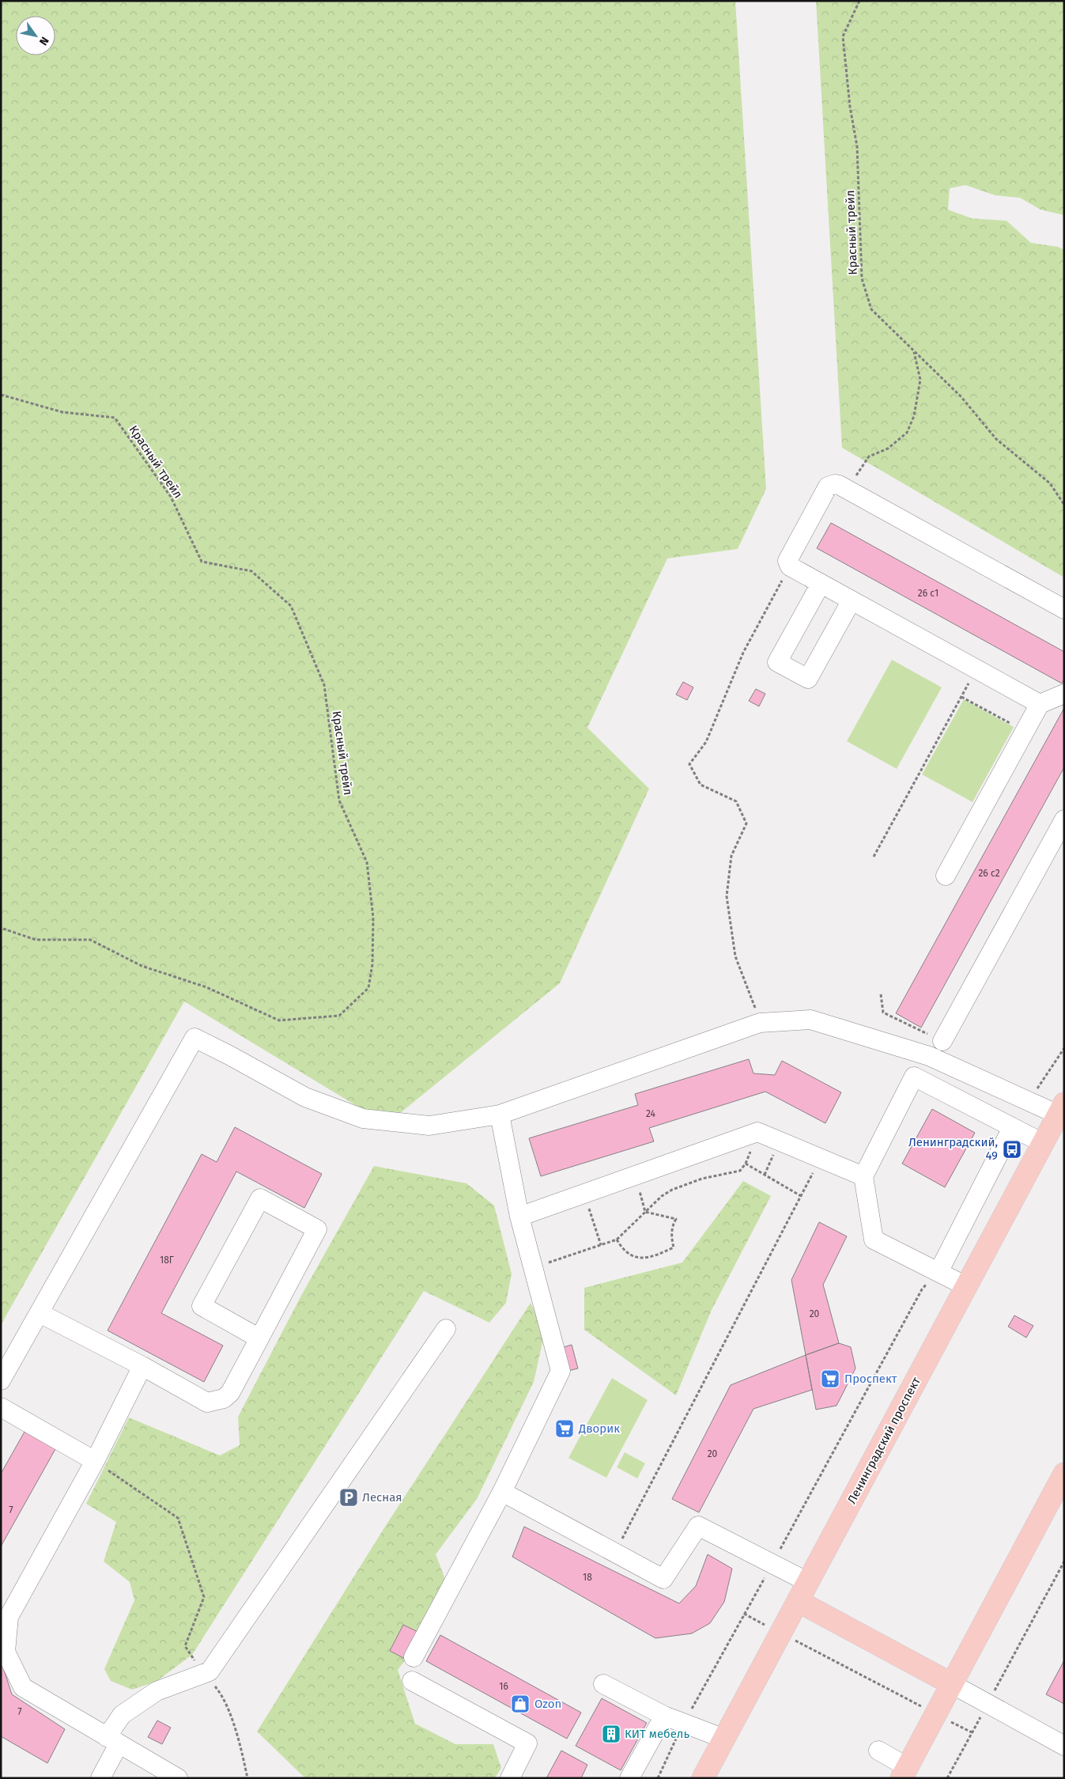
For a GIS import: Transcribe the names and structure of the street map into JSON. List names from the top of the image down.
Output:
{
  "streets": {
    "main road": ["Ленинградский проспект"],
    "path": ["Красный трейл"]
  },
  "places": {
    "bus stop": ["Ленинградский, 49"],
    "supermarket": ["Проспект", "Дворик"],
    "parking": ["Лесная"],
    "shop": ["Ozon"],
    "building": ["КИТ мебель"]
  },
  "house_numbers": [
    "26 с1",
    "26 с2",
    "24",
    "18Г",
    "20",
    "20",
    "7",
    "18",
    "16",
    "7"
  ],
  "north": "bottom right"
}
